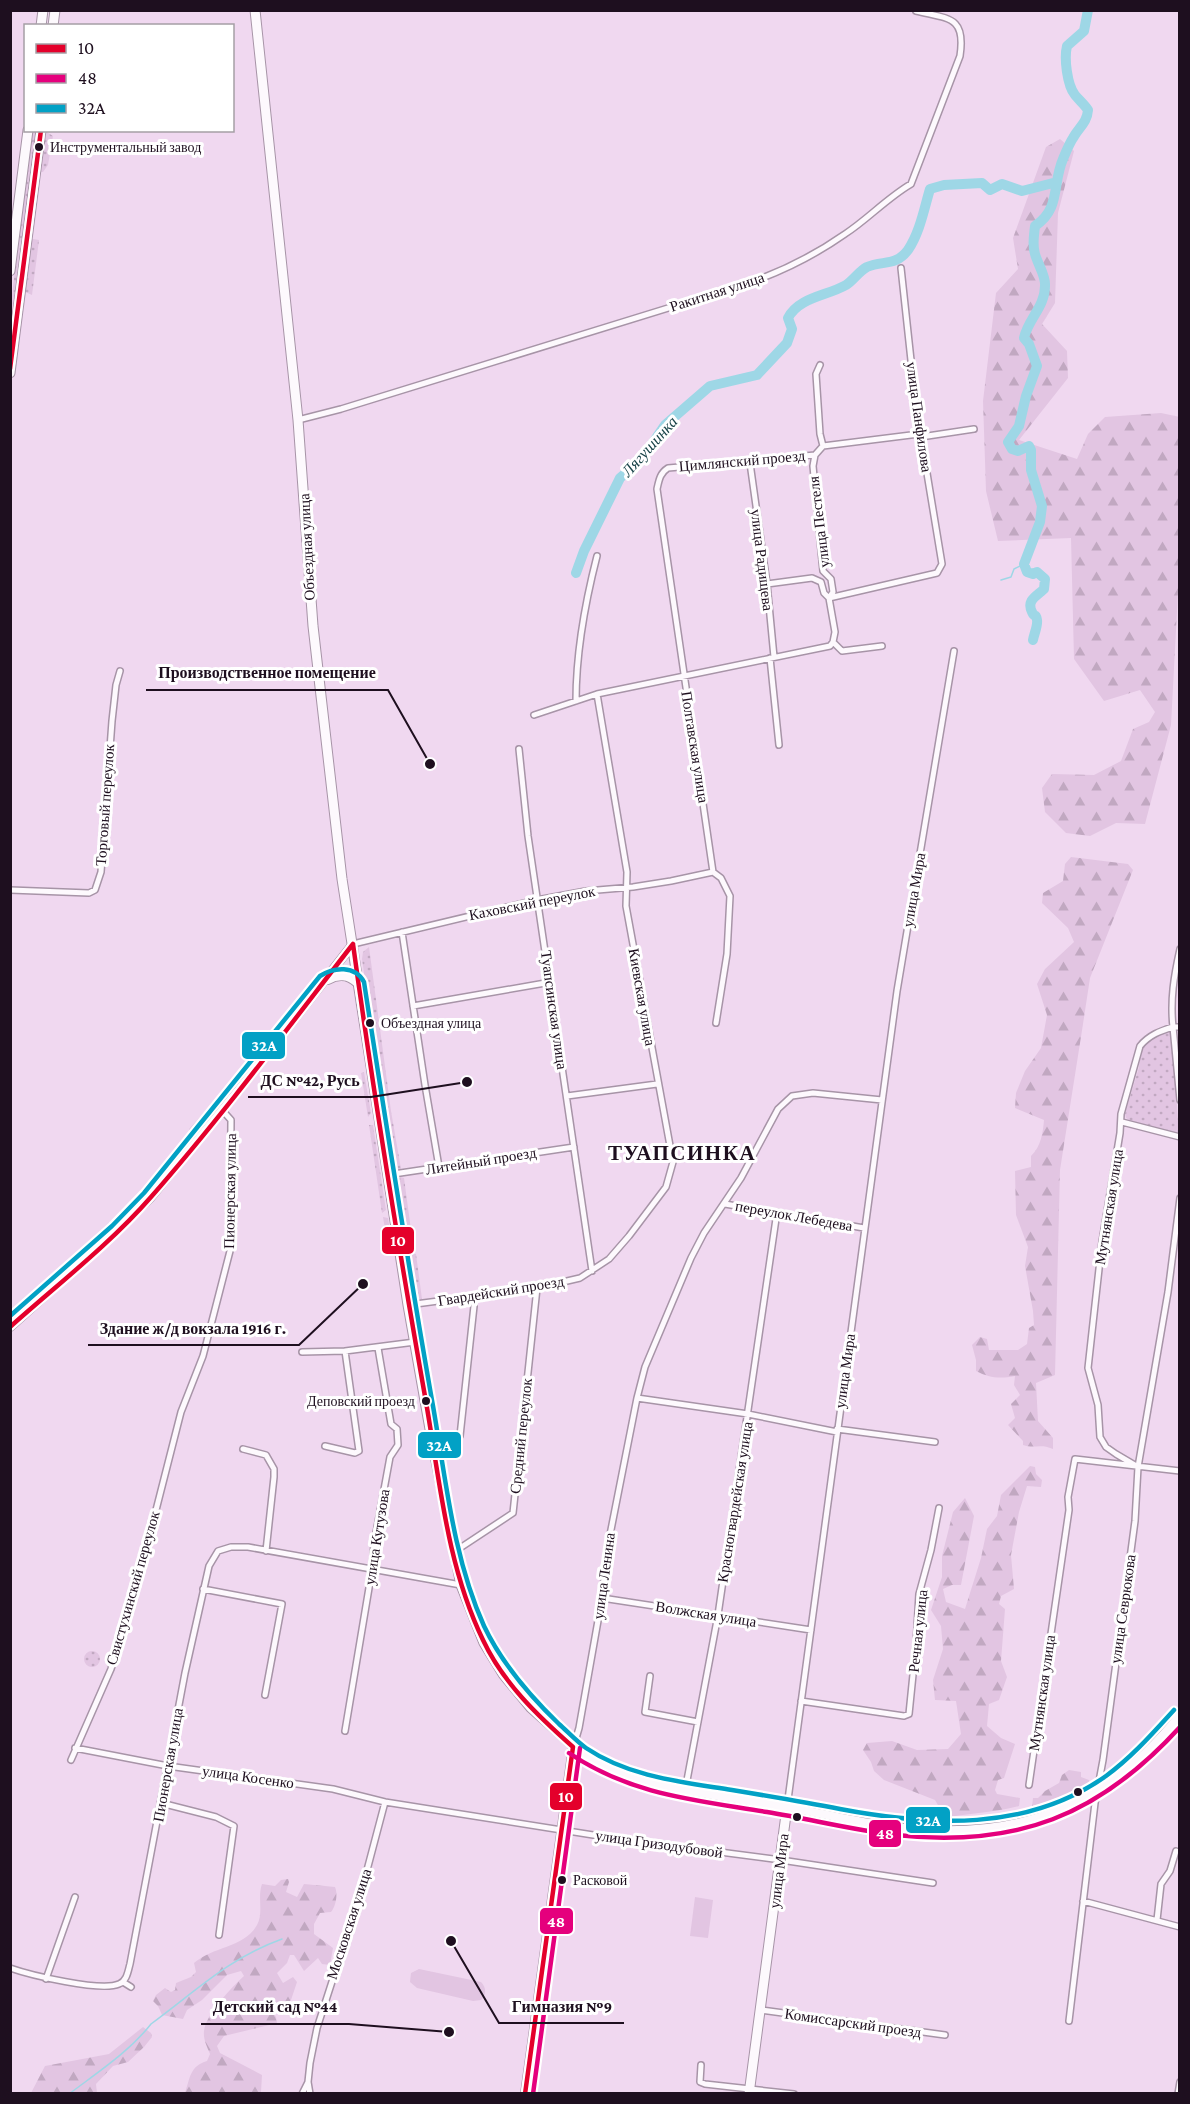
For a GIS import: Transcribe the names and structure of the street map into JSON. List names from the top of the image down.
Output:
{
  "streets": {
    "main road": ["Объездная улица", "улица Мира", "улица Ленина"],
    "street": [
      "Ракитная улица",
      "улица Панфилова",
      "Цимлянский проезд",
      "улица Пестеля",
      "улица Радищева",
      "Полтавская улица",
      "Торговый переулок",
      "Каховский переулок",
      "Киевская улица",
      "Туапсинская улица",
      "Литейный проезд",
      "Пионерская улица",
      "Мутнянская улица",
      "переулок Лебедева",
      "Гвардейский проезд",
      "Средний переулок",
      "Красногвардейская улица",
      "улица Кутузова",
      "Свистухинский переулок",
      "улица Севрюкова",
      "Волжская улица",
      "Речная улица",
      "улица Косенко",
      "улица Гризодубовой",
      "Московская улица",
      "Комиссарский проезд"
    ]
  },
  "crossings": [
    ["Ракитная улица", "Объездная улица"],
    ["улица Панфилова", "Цимлянский проезд"],
    ["улица Панфилова", "улица Пестеля"],
    ["Цимлянский проезд", "улица Пестеля"],
    ["Цимлянский проезд", "улица Радищева"],
    ["Цимлянский проезд", "Полтавская улица"],
    ["Объездная улица", "улица Мира"],
    ["Объездная улица", "Каховский переулок"],
    ["Объездная улица", "Литейный проезд"],
    ["Объездная улица", "Гвардейский проезд"],
    ["Объездная улица", "Средний переулок"],
    ["Объездная улица", "Красногвардейская улица"],
    ["Объездная улица", "улица Ленина"],
    ["Полтавская улица", "Каховский переулок"],
    ["улица Мира", "переулок Лебедева"],
    ["улица Мира", "улица Ленина"],
    ["улица Мира", "Волжская улица"],
    ["улица Мира", "Речная улица"],
    ["улица Мира", "улица Гризодубовой"],
    ["улица Мира", "Комиссарский проезд"],
    ["Каховский переулок", "Киевская улица"],
    ["Каховский переулок", "Туапсинская улица"],
    ["Киевская улица", "Туапсинская улица"],
    ["Киевская улица", "Гвардейский проезд"],
    ["Туапсинская улица", "Литейный проезд"],
    ["Туапсинская улица", "Гвардейский проезд"],
    ["Пионерская улица", "Свистухинский переулок"],
    ["Пионерская улица", "улица Косенко"],
    ["Мутнянская улица", "улица Севрюкова"],
    ["переулок Лебедева", "Красногвардейская улица"],
    ["переулок Лебедева", "улица Ленина"],
    ["Гвардейский проезд", "Средний переулок"],
    ["Красногвардейская улица", "Волжская улица"],
    ["улица Ленина", "Волжская улица"],
    ["улица Ленина", "улица Гризодубовой"],
    ["Свистухинский переулок", "улица Косенко"],
    ["улица Косенко", "улица Гризодубовой"],
    ["улица Косенко", "Московская улица"],
    ["улица Гризодубовой", "Московская улица"]
  ],
  "districts": ["ТУАПСИНКА"],
  "water": ["Лягушинка"],
  "places": [
    "Инструментальный завод",
    "Производственное помещение",
    "Объездная улица",
    "ДС №42, Русь",
    "Здание ж/д вокзала 1916 г.",
    "Деповский проезд",
    "Расковой",
    "Гимназия №9",
    "Детский сад №44"
  ],
  "lines": ["transit line 10", "transit line 32A", "transit line 48"],
  "legend": ["10", "48", "32A"]
}
